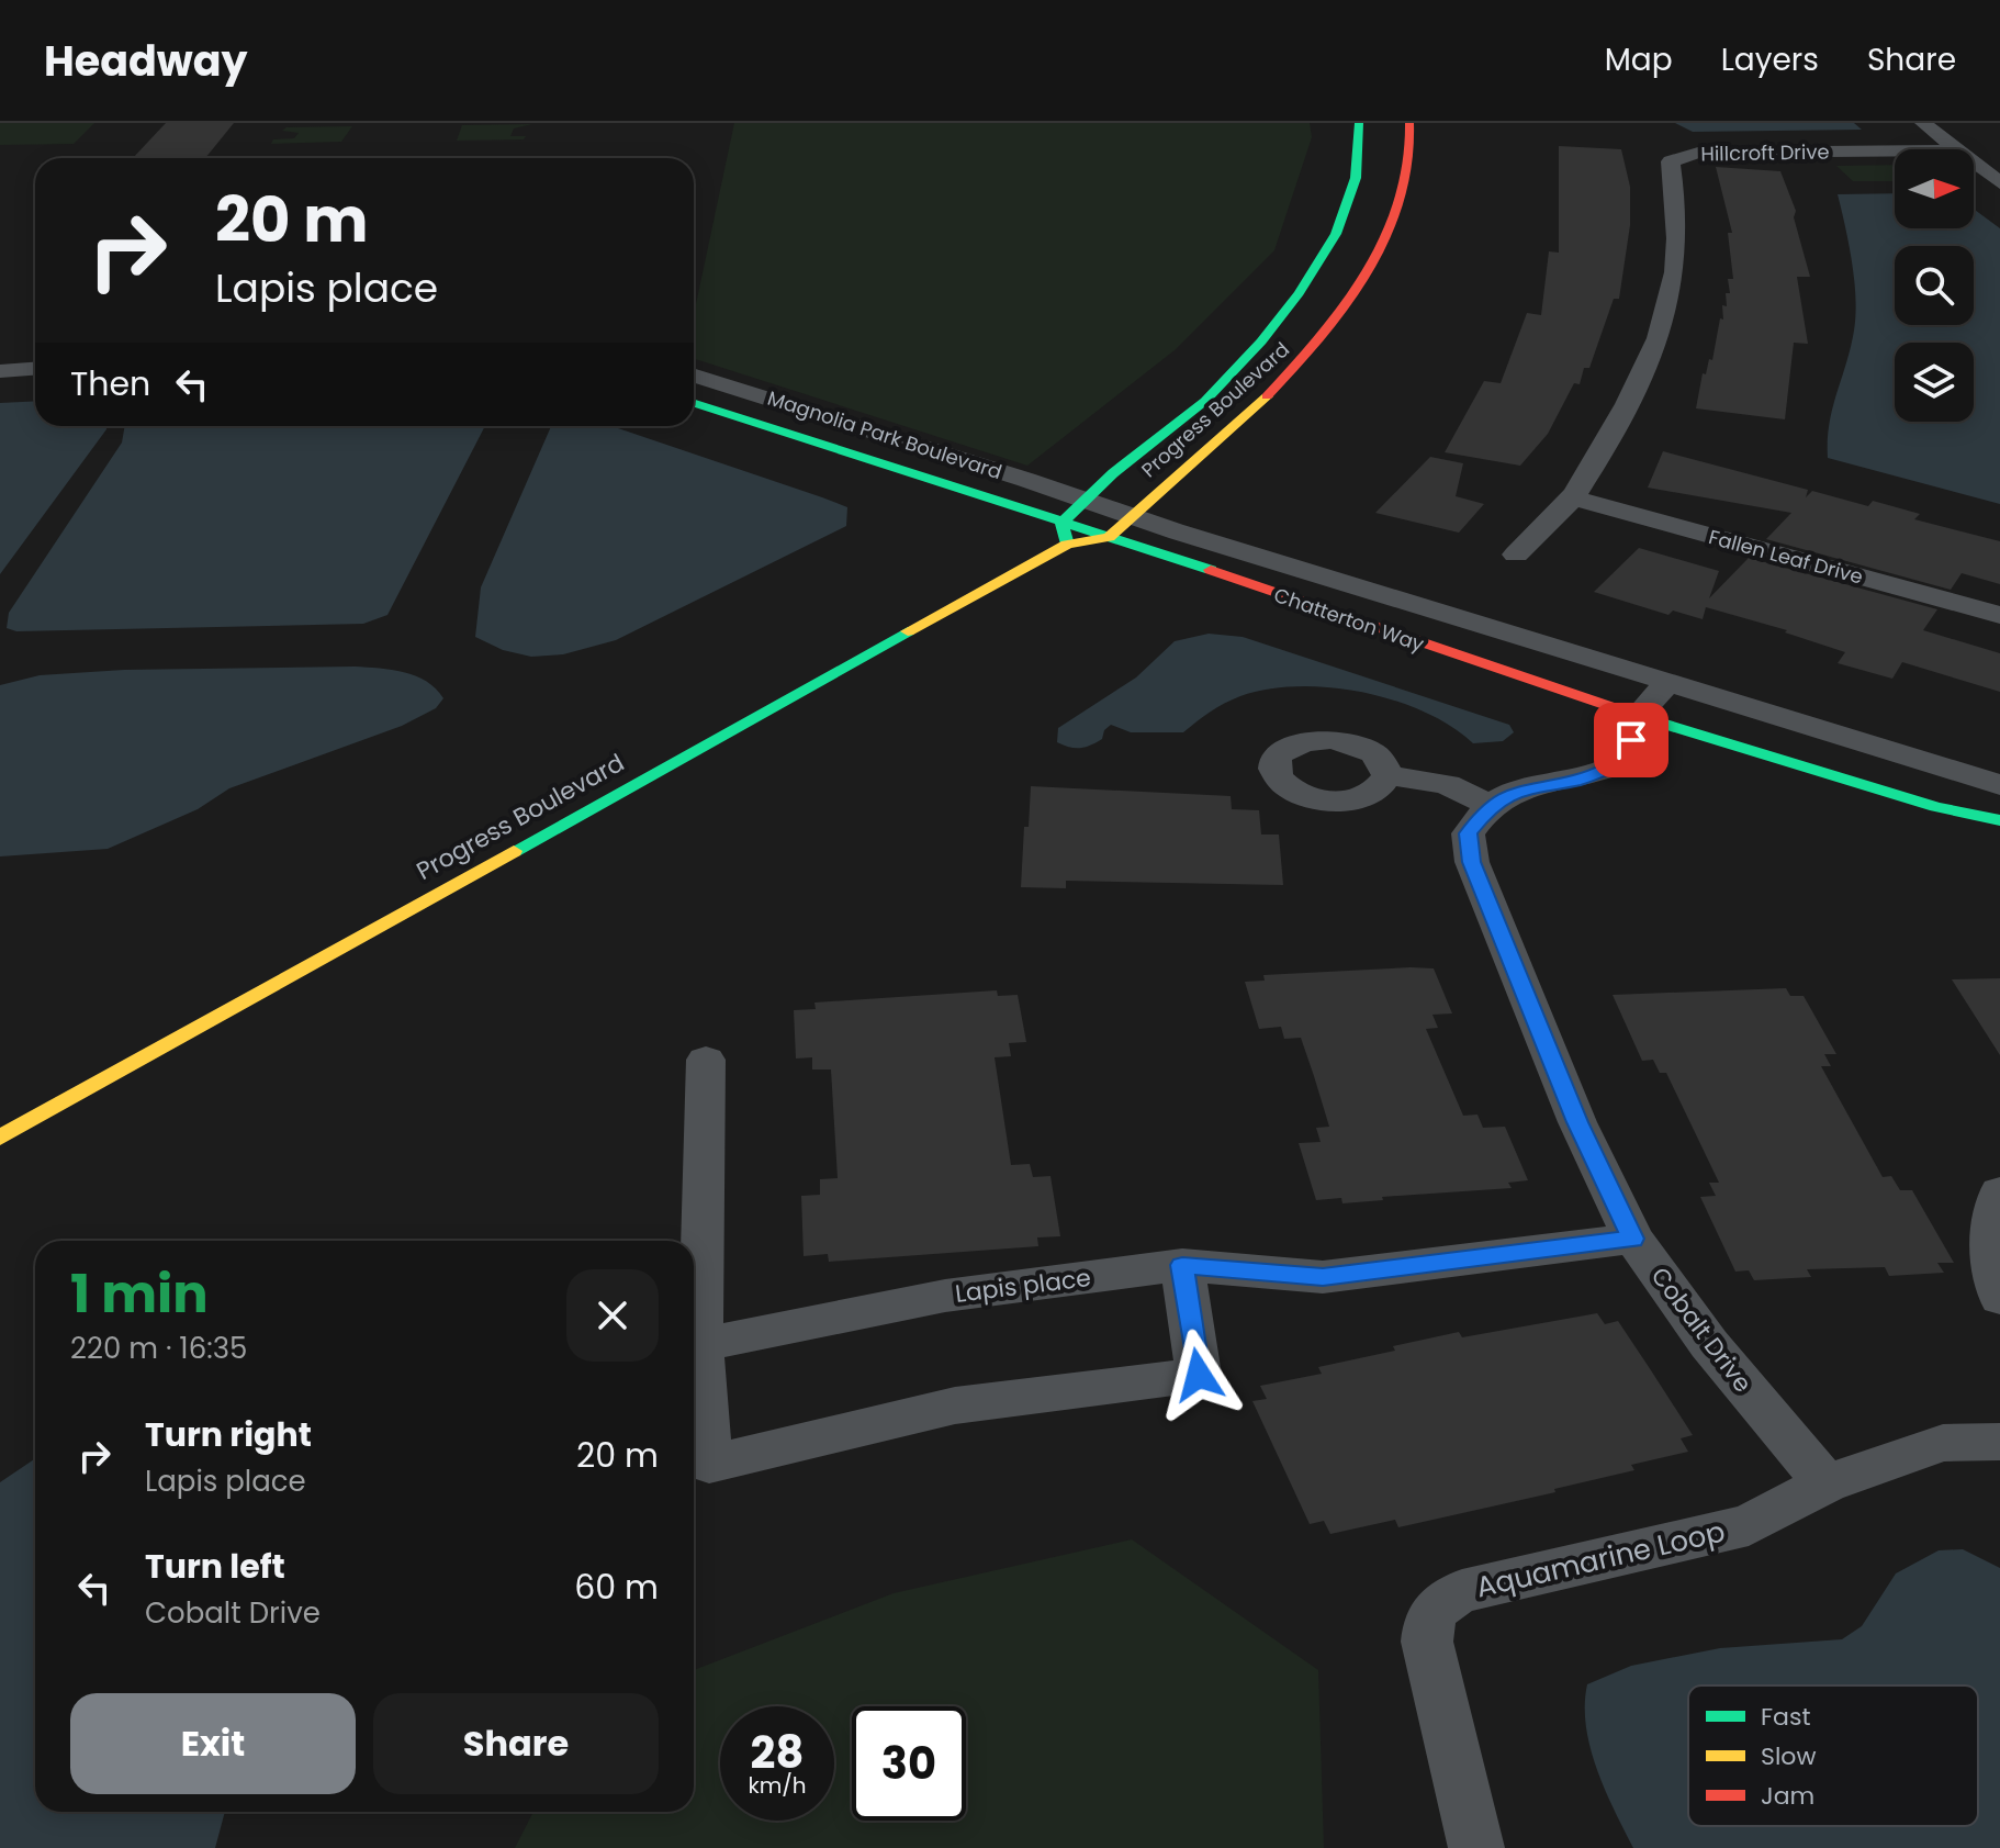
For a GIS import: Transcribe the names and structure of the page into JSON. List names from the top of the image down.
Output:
{
  "streets": {
    "main road": ["Progress Boulevard", "Magnolia Park Boulevard", "Chatterton Way"],
    "street": [
      "Hillcroft Drive",
      "Fallen Leaf Drive",
      "Lapis place",
      "Cobalt Drive",
      "Aquamarine Loop"
    ]
  },
  "crossings": [
    ["Hillcroft Drive", "Fallen Leaf Drive"],
    ["Progress Boulevard", "Magnolia Park Boulevard"],
    ["Progress Boulevard", "Chatterton Way"],
    ["Magnolia Park Boulevard", "Chatterton Way"],
    ["Lapis place", "Cobalt Drive"],
    ["Cobalt Drive", "Aquamarine Loop"]
  ],
  "legend": ["Fast", "Slow", "Jam"],
  "north": "right",
  "page": {
    "header": "Headway",
    "nav": ["Map", "Layers", "Share"],
    "turn": ["20 m", "Lapis place"],
    "then": "Then",
    "heading": ["1 min", "220 m · 16:35"],
    "list": [
      {
        "name": "Turn right",
        "note": "Lapis place",
        "value": "20 m"
      },
      {
        "name": "Turn left",
        "note": "Cobalt Drive",
        "value": "60 m"
      }
    ],
    "buttons": ["Exit", "Share"],
    "speed": "28 km/h",
    "limit": "30"
  }
}
